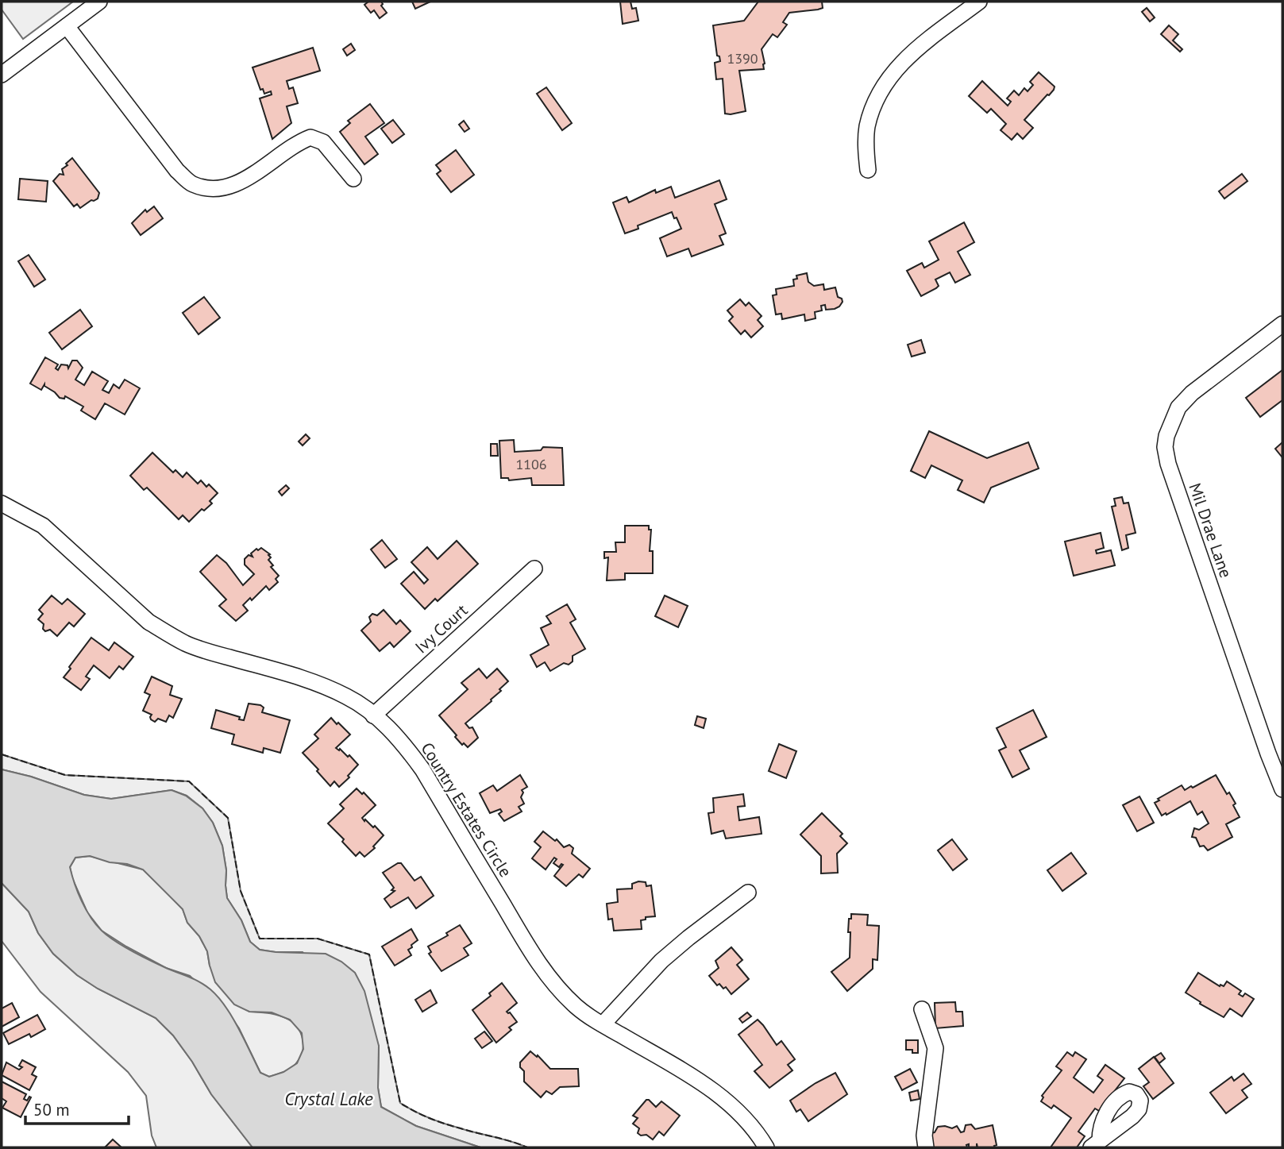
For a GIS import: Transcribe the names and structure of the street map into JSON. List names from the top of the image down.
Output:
{
  "streets": {
    "street": ["Mil Drae Lane", "Ivy Court", "Country Estates Circle"]
  },
  "crossings": [
    ["Ivy Court", "Country Estates Circle"]
  ],
  "water": ["Crystal Lake"],
  "house_numbers": ["1390", "1106"],
  "scale_bar": "50 m"
}
